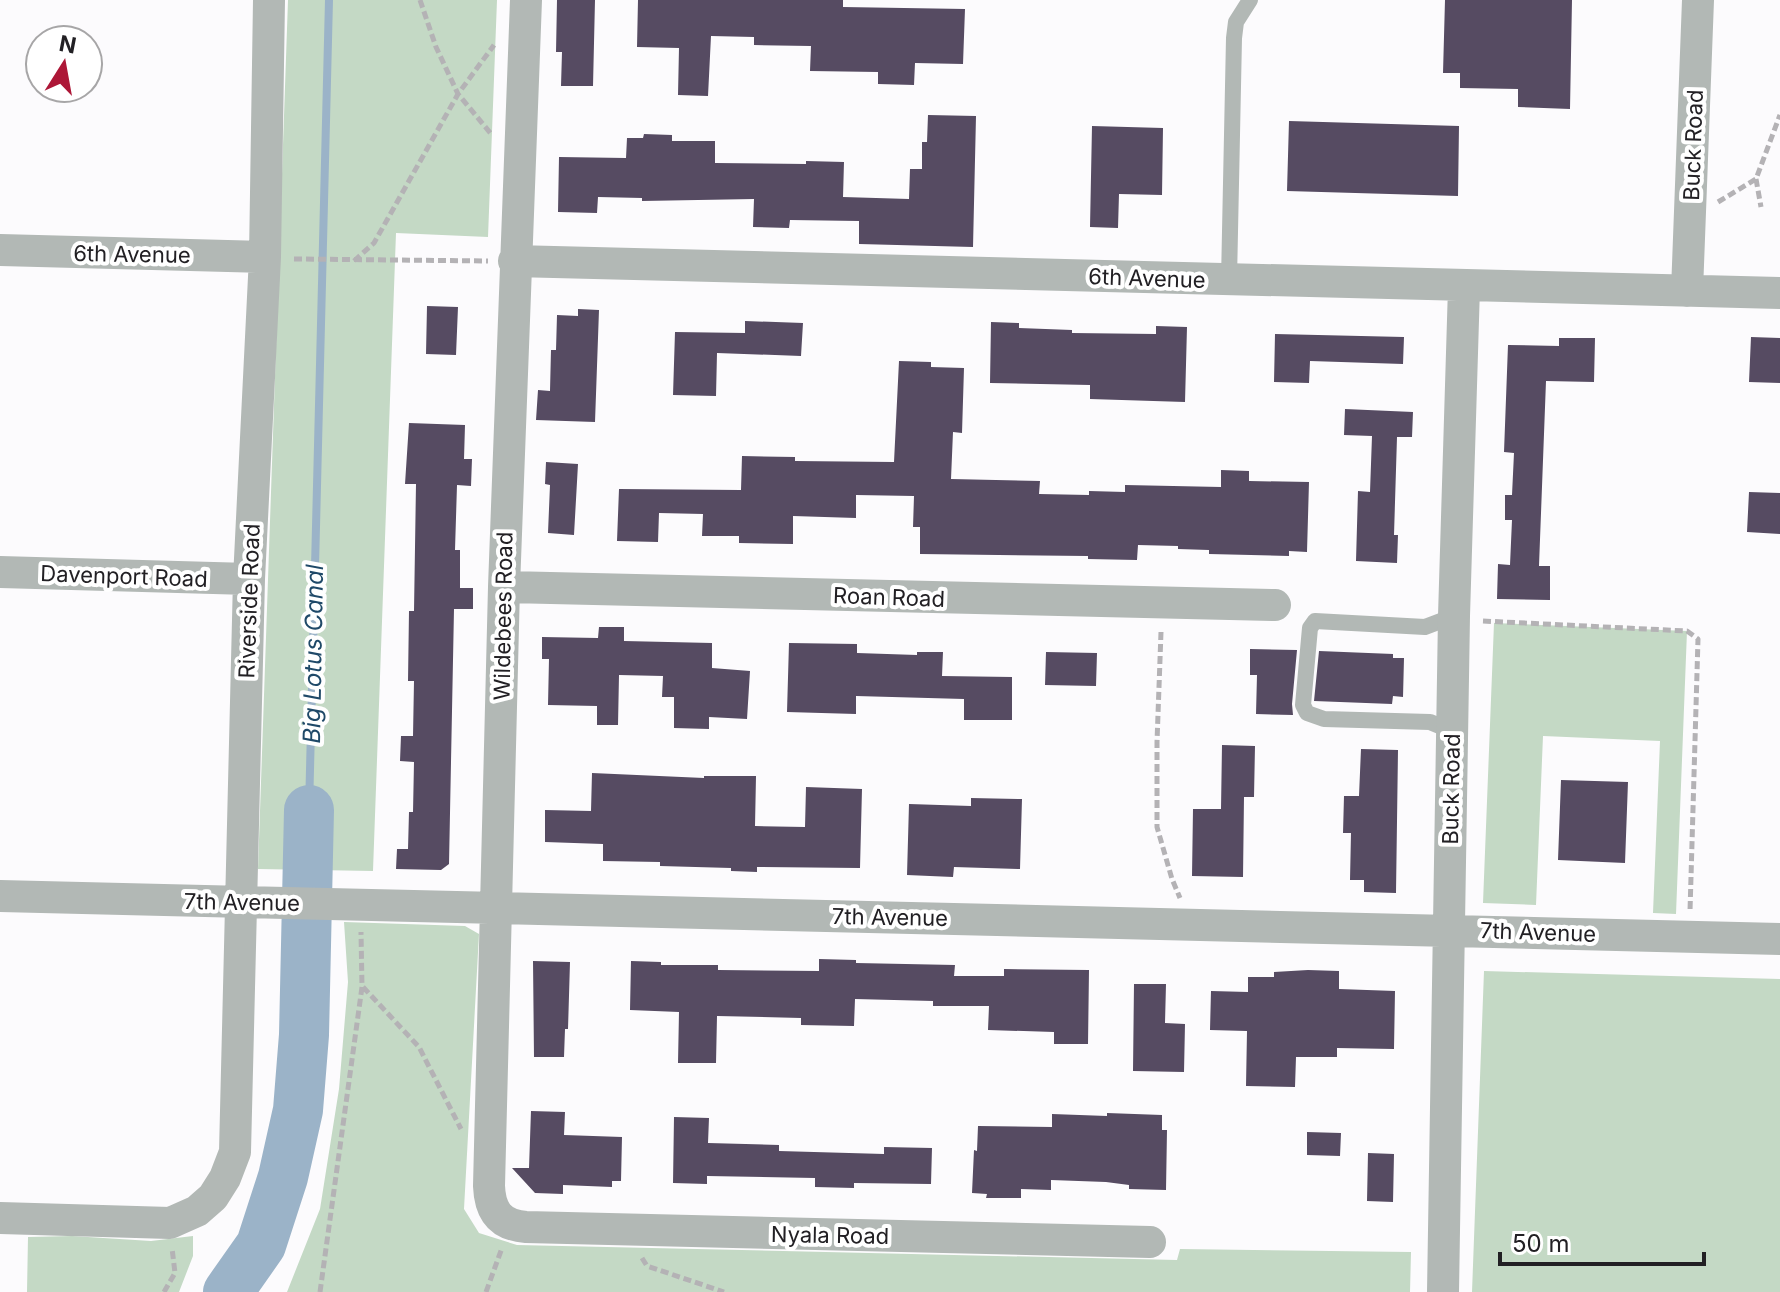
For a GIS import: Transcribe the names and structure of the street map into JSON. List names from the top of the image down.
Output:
{
  "streets": {
    "street": [
      "Buck Road",
      "6th Avenue",
      "Davenport Road",
      "Roan Road",
      "Riverside Road",
      "Wildebees Road",
      "7th Avenue",
      "Nyala Road"
    ]
  },
  "crossings": [
    ["Buck Road", "6th Avenue"],
    ["Buck Road", "7th Avenue"],
    ["6th Avenue", "Riverside Road"],
    ["6th Avenue", "Wildebees Road"],
    ["Davenport Road", "Riverside Road"],
    ["Roan Road", "Wildebees Road"],
    ["Riverside Road", "7th Avenue"],
    ["Wildebees Road", "7th Avenue"],
    ["Wildebees Road", "Nyala Road"]
  ],
  "water": ["Big Lotus Canal"],
  "scale_bar": "50 m",
  "north": "top"
}
